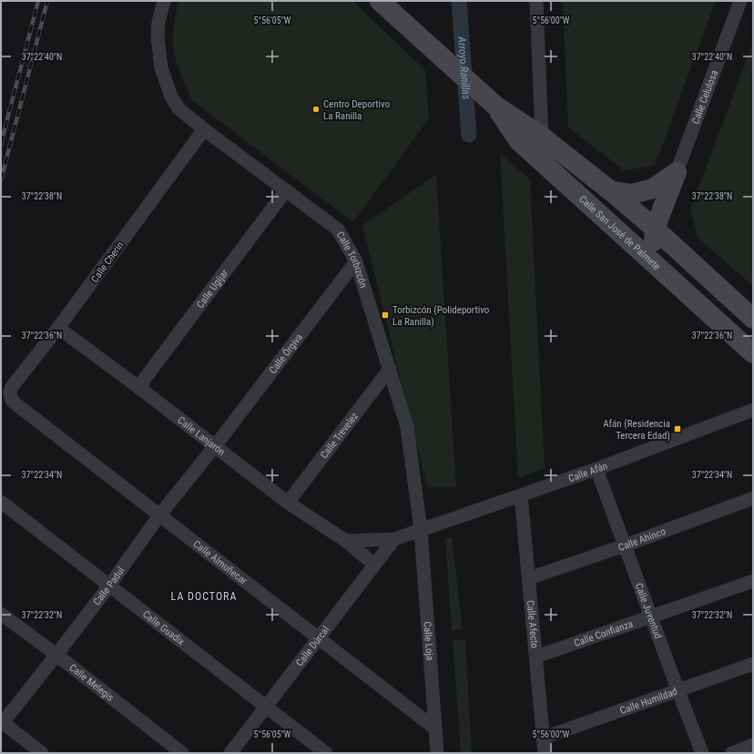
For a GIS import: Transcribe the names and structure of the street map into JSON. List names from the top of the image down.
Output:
{
  "streets": {
    "street": [
      "Calle Celulosa",
      "Calle San José de Palmete",
      "Calle Torbizcón",
      "Calle Cherin",
      "Calle Ugíjar",
      "Calle Órgiva",
      "Calle Lanjarón",
      "Calle Trevelez",
      "Calle Afán",
      "Calle Ahínco",
      "Calle Almuñecar",
      "Calle Padul",
      "Calle Juventud",
      "Calle Afecto",
      "Calle Guadix",
      "Calle Confianza",
      "Calle Loja",
      "Calle Dúrcal",
      "Calle Melegis",
      "Calle Humildad"
    ]
  },
  "crossings": [
    ["Calle Torbizcón", "Calle Cherin"],
    ["Calle Torbizcón", "Calle Ugíjar"],
    ["Calle Torbizcón", "Calle Órgiva"],
    ["Calle Torbizcón", "Calle Trevelez"],
    ["Calle Torbizcón", "Calle Afán"],
    ["Calle Torbizcón", "Calle Loja"],
    ["Calle Cherin", "Calle Lanjarón"],
    ["Calle Cherin", "Calle Almuñecar"],
    ["Calle Ugíjar", "Calle Lanjarón"],
    ["Calle Órgiva", "Calle Lanjarón"],
    ["Calle Órgiva", "Calle Padul"],
    ["Calle Lanjarón", "Calle Trevelez"],
    ["Calle Lanjarón", "Calle Padul"],
    ["Calle Lanjarón", "Calle Dúrcal"],
    ["Calle Afán", "Calle Juventud"],
    ["Calle Afán", "Calle Afecto"],
    ["Calle Afán", "Calle Loja"],
    ["Calle Ahínco", "Calle Juventud"],
    ["Calle Ahínco", "Calle Afecto"],
    ["Calle Almuñecar", "Calle Padul"],
    ["Calle Almuñecar", "Calle Loja"],
    ["Calle Almuñecar", "Calle Dúrcal"],
    ["Calle Padul", "Calle Guadix"],
    ["Calle Padul", "Calle Melegis"],
    ["Calle Juventud", "Calle Confianza"],
    ["Calle Juventud", "Calle Humildad"],
    ["Calle Afecto", "Calle Confianza"],
    ["Calle Afecto", "Calle Humildad"],
    ["Calle Guadix", "Calle Dúrcal"]
  ],
  "districts": ["LA DOCTORA"],
  "water": ["Arroyo Ranillas"],
  "places": {
    "other": ["Centro Deportivo La Ranilla"],
    "transit": ["Torbizcón (Polideportivo La Ranilla)", "Afán (Residencia Tercera Edad)"]
  },
  "coordinates": [
    "5°56'05\"W",
    "5°56'00\"W",
    "37°22'40\"N",
    "37°22'38\"N",
    "37°22'36\"N",
    "37°22'34\"N",
    "37°22'32\"N"
  ]
}
